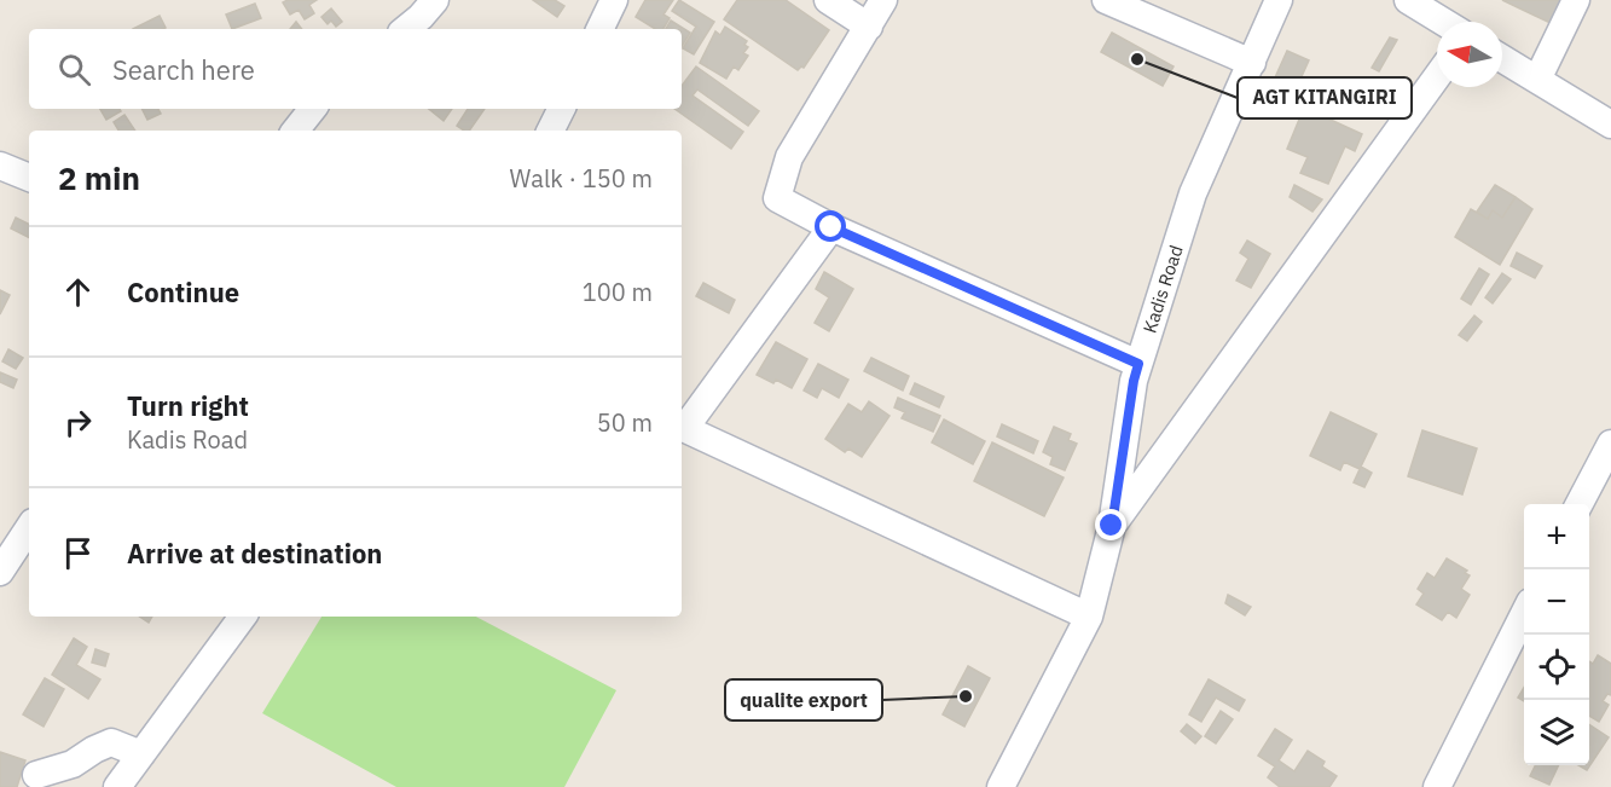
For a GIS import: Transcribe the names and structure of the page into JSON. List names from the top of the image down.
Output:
{
  "streets": {
    "street": ["Kadis Road"]
  },
  "places": ["AGT KITANGIRI", "qualite export"],
  "north": "left",
  "page": {
    "search": "Search here",
    "heading": ["2 min", "Walk · 150 m"],
    "list": [
      ["Continue", "100 m"],
      ["Turn right", "Kadis Road", "50 m"],
      "Arrive at destination"
    ],
    "map_buttons": ["+", "−"]
  }
}
